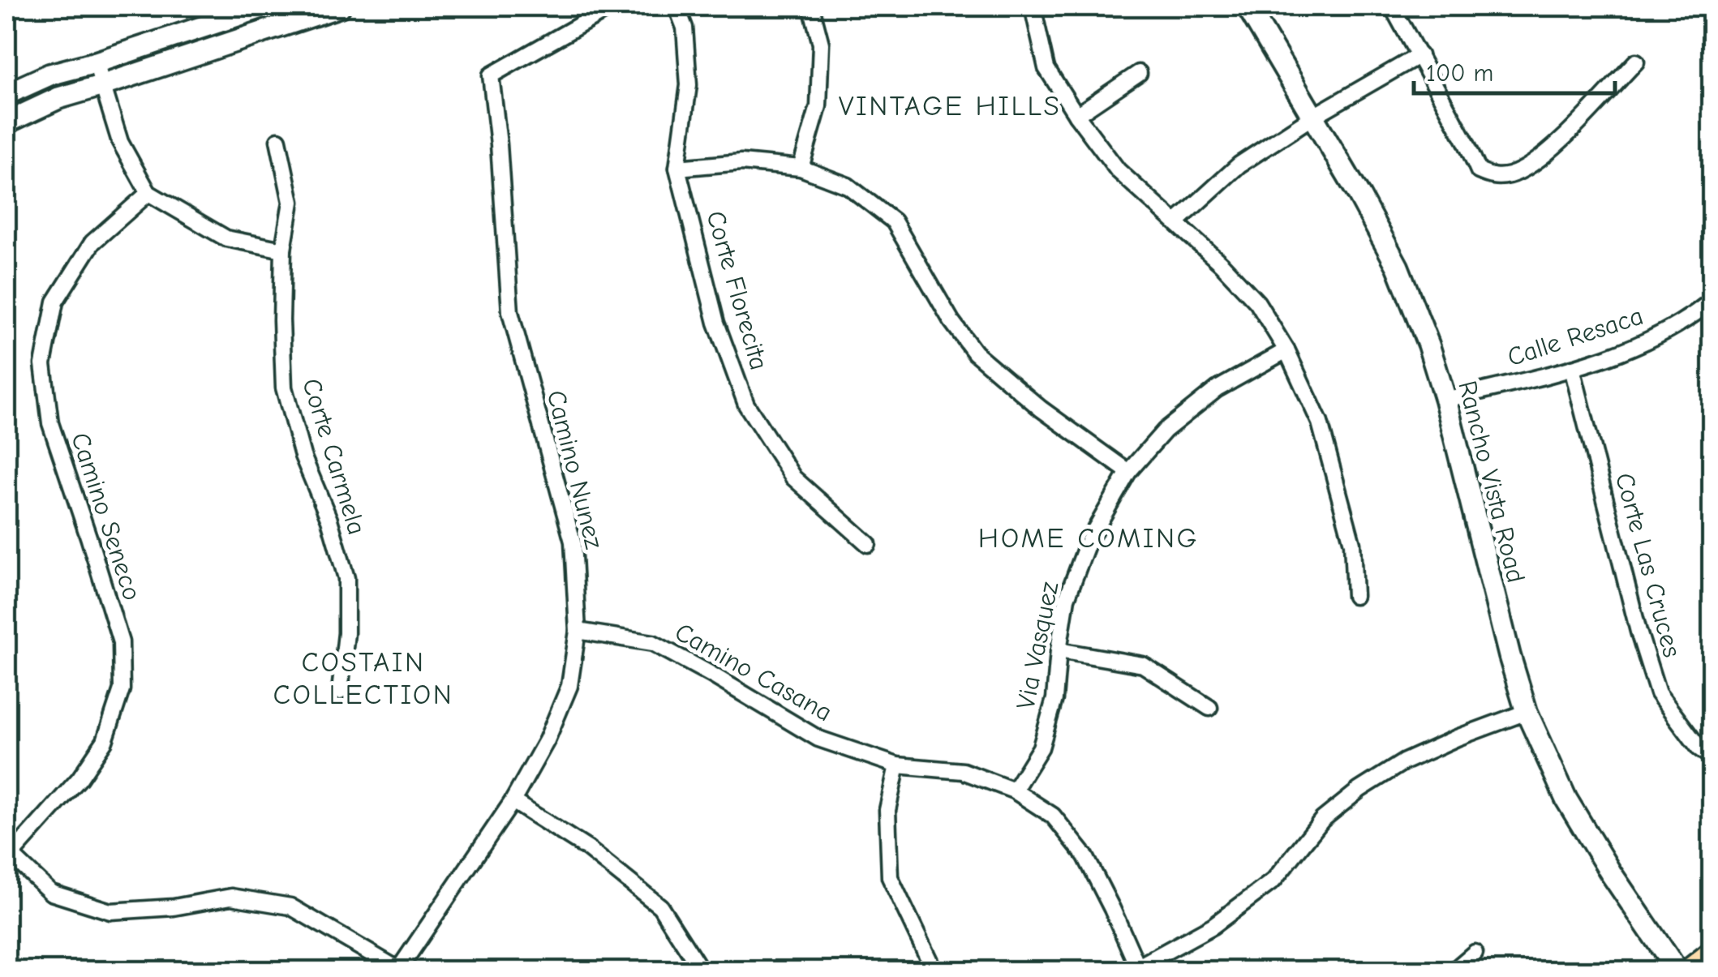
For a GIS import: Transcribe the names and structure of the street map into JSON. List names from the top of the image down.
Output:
{
  "streets": {
    "main road": ["Rancho Vista Road"],
    "street": [
      "Corte Florecita",
      "Calle Resaca",
      "Corte Carmela",
      "Camino Nunez",
      "Camino Seneco",
      "Corte Las Cruces",
      "Via Vasquez",
      "Camino Casana"
    ]
  },
  "crossings": [
    ["Calle Resaca", "Rancho Vista Road"],
    ["Calle Resaca", "Corte Las Cruces"],
    ["Camino Nunez", "Camino Casana"],
    ["Via Vasquez", "Camino Casana"]
  ],
  "districts": ["VINTAGE HILLS", "HOME COMING", "COSTAIN COLLECTION"],
  "scale_bar": "100 m"
}
